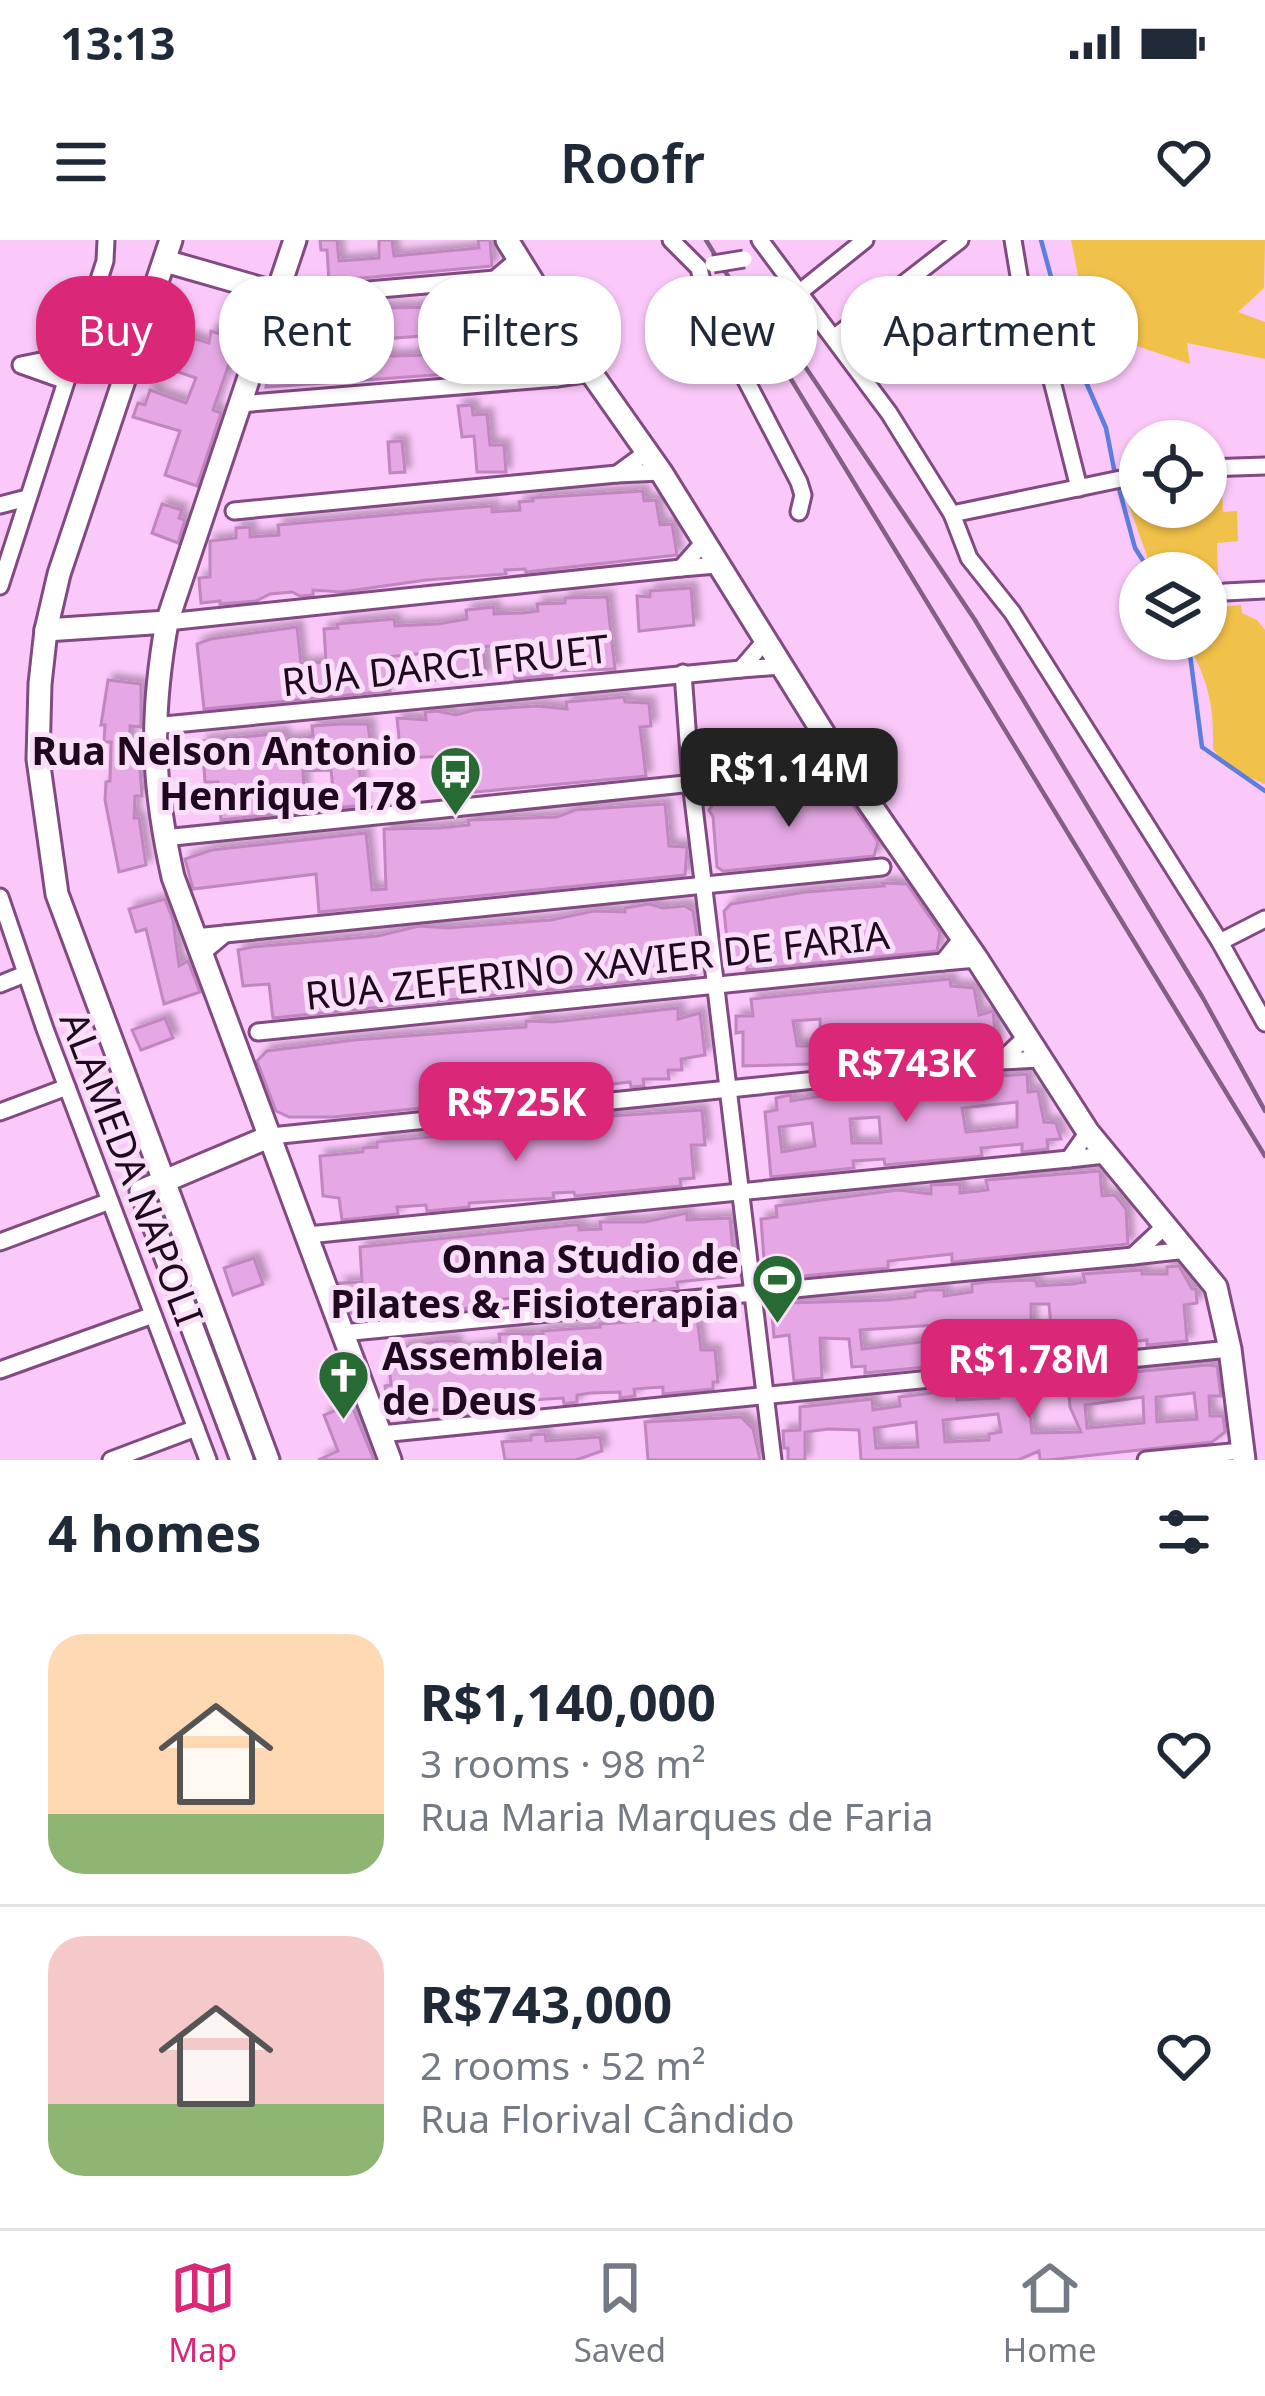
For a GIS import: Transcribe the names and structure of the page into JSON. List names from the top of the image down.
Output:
{
  "streets": {
    "street": ["RUA DARCI FRUET", "RUA ZEFERINO XAVIER DE FARIA", "ALAMEDA NAPOLI"]
  },
  "places": {
    "bus stop": ["Rua Nelson Antonio Henrique 178"],
    "sports": ["Onna Studio de Pilates & Fisioterapia"],
    "church": ["Assembleia de Deus"]
  },
  "page": {
    "status": "13:13",
    "header": "Roofr",
    "chip": [
      "Buy",
      "Rent",
      "Filters",
      "New",
      "Apartment"
    ],
    "price": [
      "R$1.14M",
      "R$743K",
      "R$725K",
      "R$1.78M"
    ],
    "heading": "4 homes",
    "list": [
      {
        "name": "R$1,140,000",
        "note": "3 rooms · 98 m² · Rua Maria Marques de Faria"
      },
      {
        "name": "R$743,000",
        "note": "2 rooms · 52 m² · Rua Florival Cândido"
      }
    ],
    "tabs": ["Map", "Saved", "Home"]
  }
}
